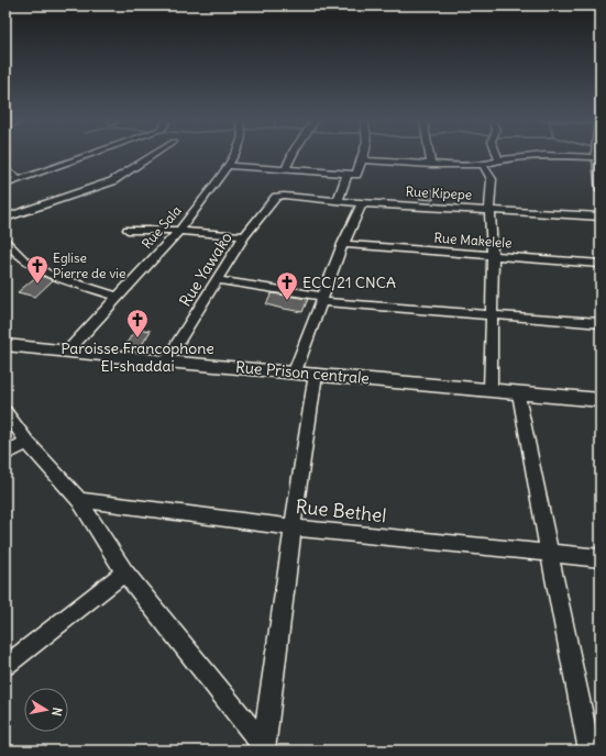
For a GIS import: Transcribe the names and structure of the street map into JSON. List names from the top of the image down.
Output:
{
  "streets": {
    "street": [
      "Rue Kipepe",
      "Rue Sala",
      "Rue Makelele",
      "Rue Yawako",
      "Rue Prison centrale",
      "Rue Bethel"
    ]
  },
  "crossings": [
    ["Rue Kipepe", "Rue Yawako"],
    ["Rue Sala", "Rue Prison centrale"],
    ["Rue Yawako", "Rue Prison centrale"]
  ],
  "places": {
    "church": ["Eglise Pierre de vie", "ECC/21 CNCA", "Paroisse Francophone El-shaddai"]
  },
  "north": "right"
}
